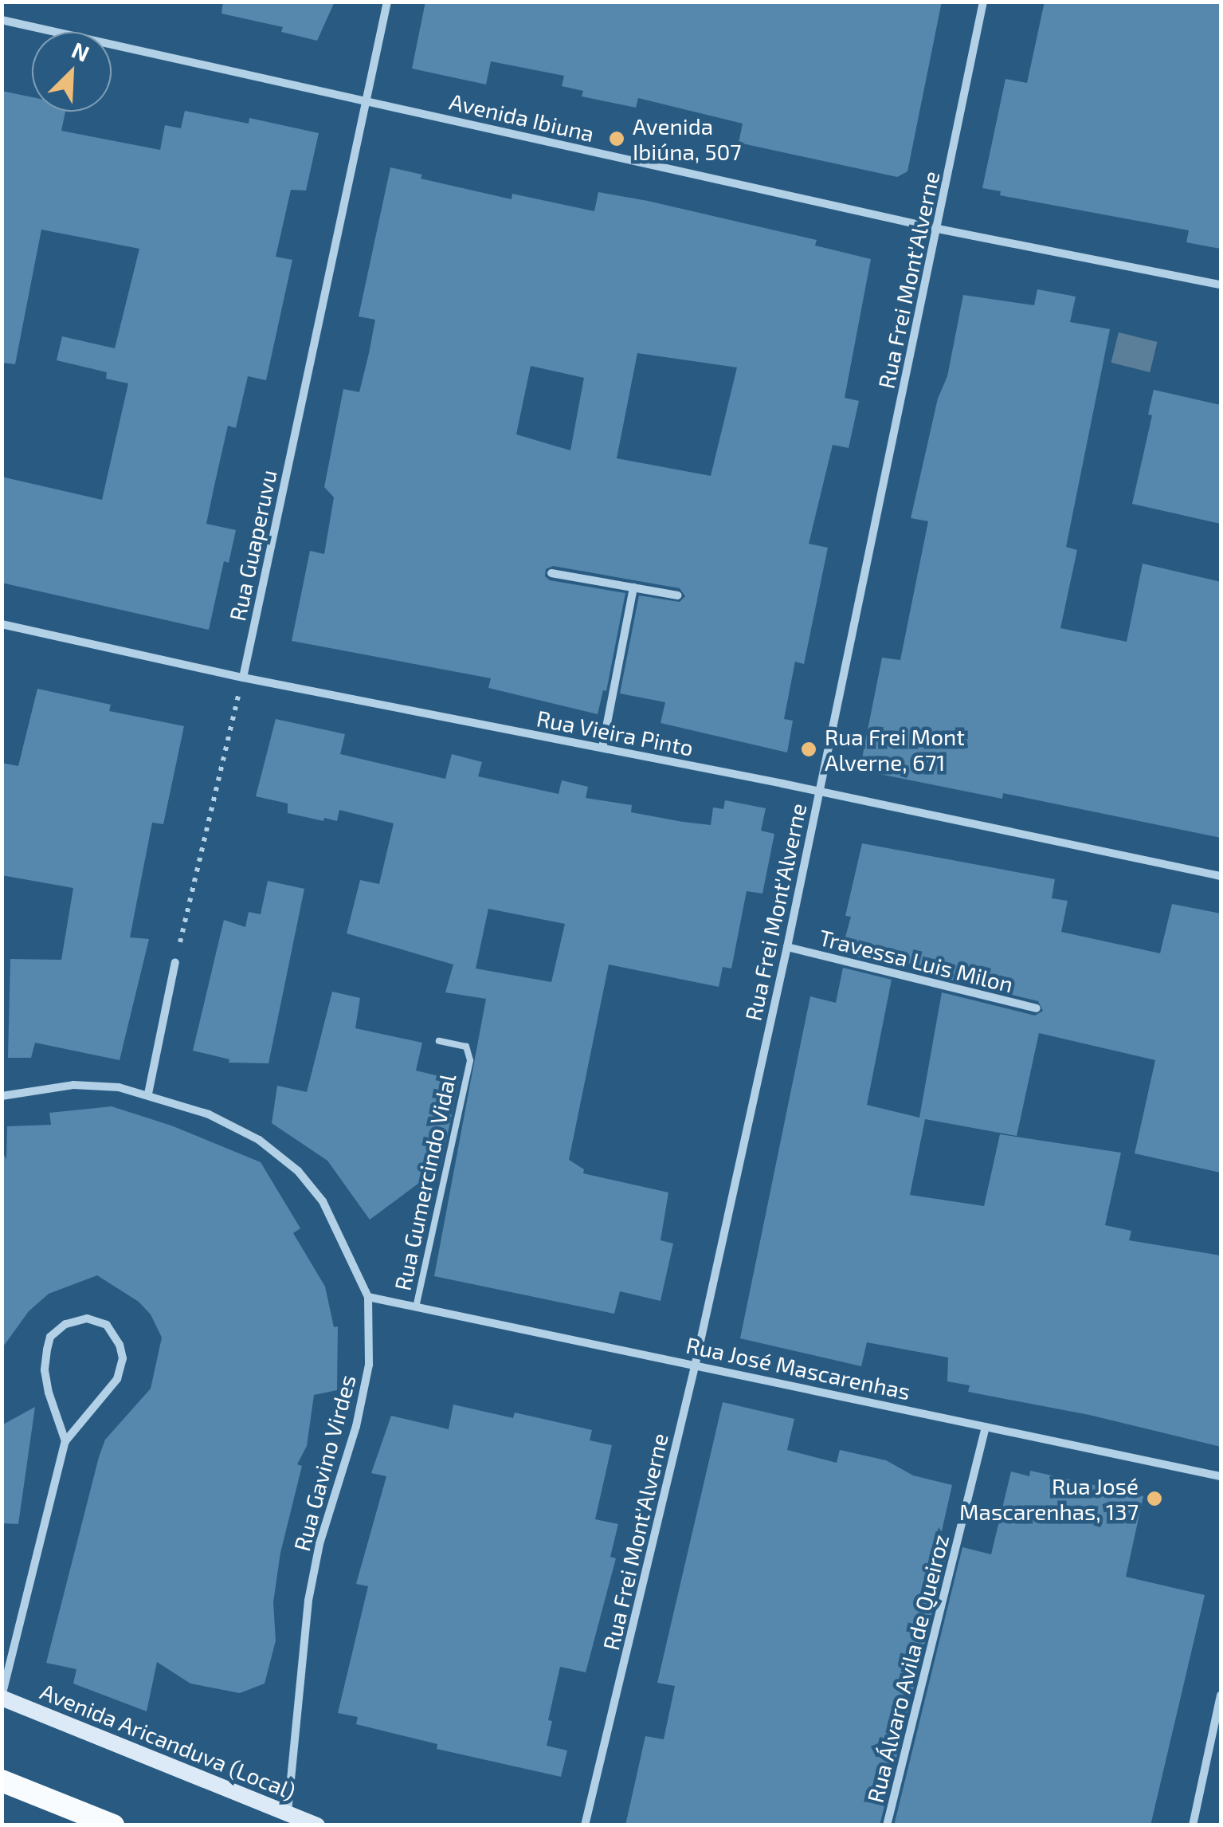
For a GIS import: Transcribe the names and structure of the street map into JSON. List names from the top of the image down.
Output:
{
  "streets": {
    "main road": ["Avenida Aricanduva (Local)"],
    "street": [
      "Avenida Ibiuna",
      "Rua Frei Mont'Alverne",
      "Rua Guaperuvu",
      "Rua Vieira Pinto",
      "Travessa Luis Milon",
      "Rua José Mascarenhas",
      "Rua Gavino Virdes",
      "Rua Álvaro Avila de Queiroz"
    ],
    "lane": ["Rua Gumercindo Vidal"]
  },
  "crossings": [
    ["Avenida Ibiuna", "Rua Frei Mont'Alverne"],
    ["Avenida Ibiuna", "Rua Guaperuvu"],
    ["Rua Frei Mont'Alverne", "Rua Vieira Pinto"],
    ["Rua Frei Mont'Alverne", "Travessa Luis Milon"],
    ["Rua Frei Mont'Alverne", "Rua José Mascarenhas"],
    ["Rua Guaperuvu", "Rua Vieira Pinto"],
    ["Rua Gumercindo Vidal", "Rua José Mascarenhas"],
    ["Rua José Mascarenhas", "Rua Gavino Virdes"],
    ["Rua José Mascarenhas", "Rua Álvaro Avila de Queiroz"],
    ["Rua Gavino Virdes", "Avenida Aricanduva (Local)"]
  ],
  "places": ["Avenida Ibiúna, 507", "Rua Frei Mont Alverne, 671", "Rua José Mascarenhas, 137"],
  "north": "top right"
}
